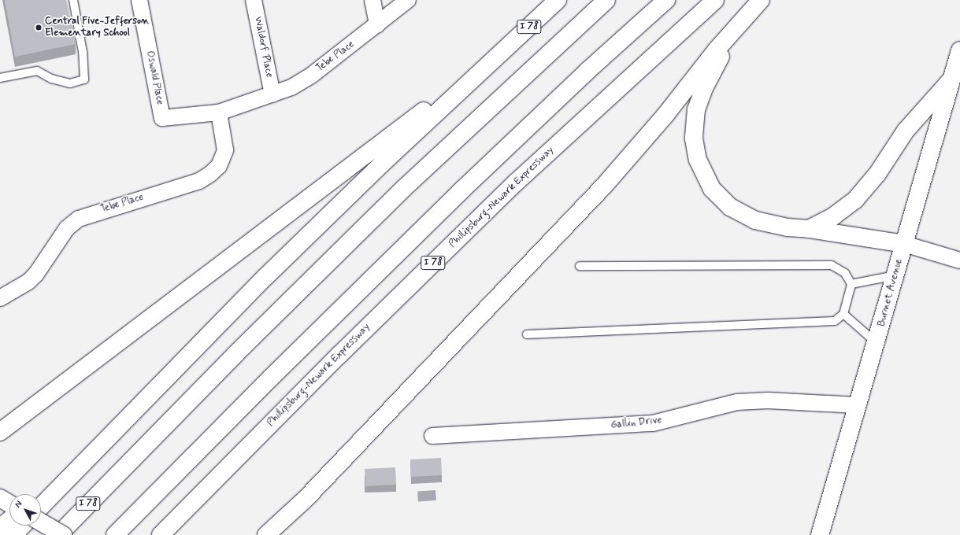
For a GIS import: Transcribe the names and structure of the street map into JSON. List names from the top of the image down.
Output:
{
  "streets": {
    "main road": ["I 78", "Phillipsburg-Newark Expressway", "Burnet Avenue"],
    "street": [
      "Waldorf Place",
      "Tebe Place",
      "Oswald Place",
      "Gallin Drive"
    ]
  },
  "crossings": [
    ["Waldorf Place", "Tebe Place"],
    ["Tebe Place", "Oswald Place"],
    ["Burnet Avenue", "Gallin Drive"]
  ],
  "places": ["Central Five-Jefferson Elementary School"],
  "north": "top left"
}
